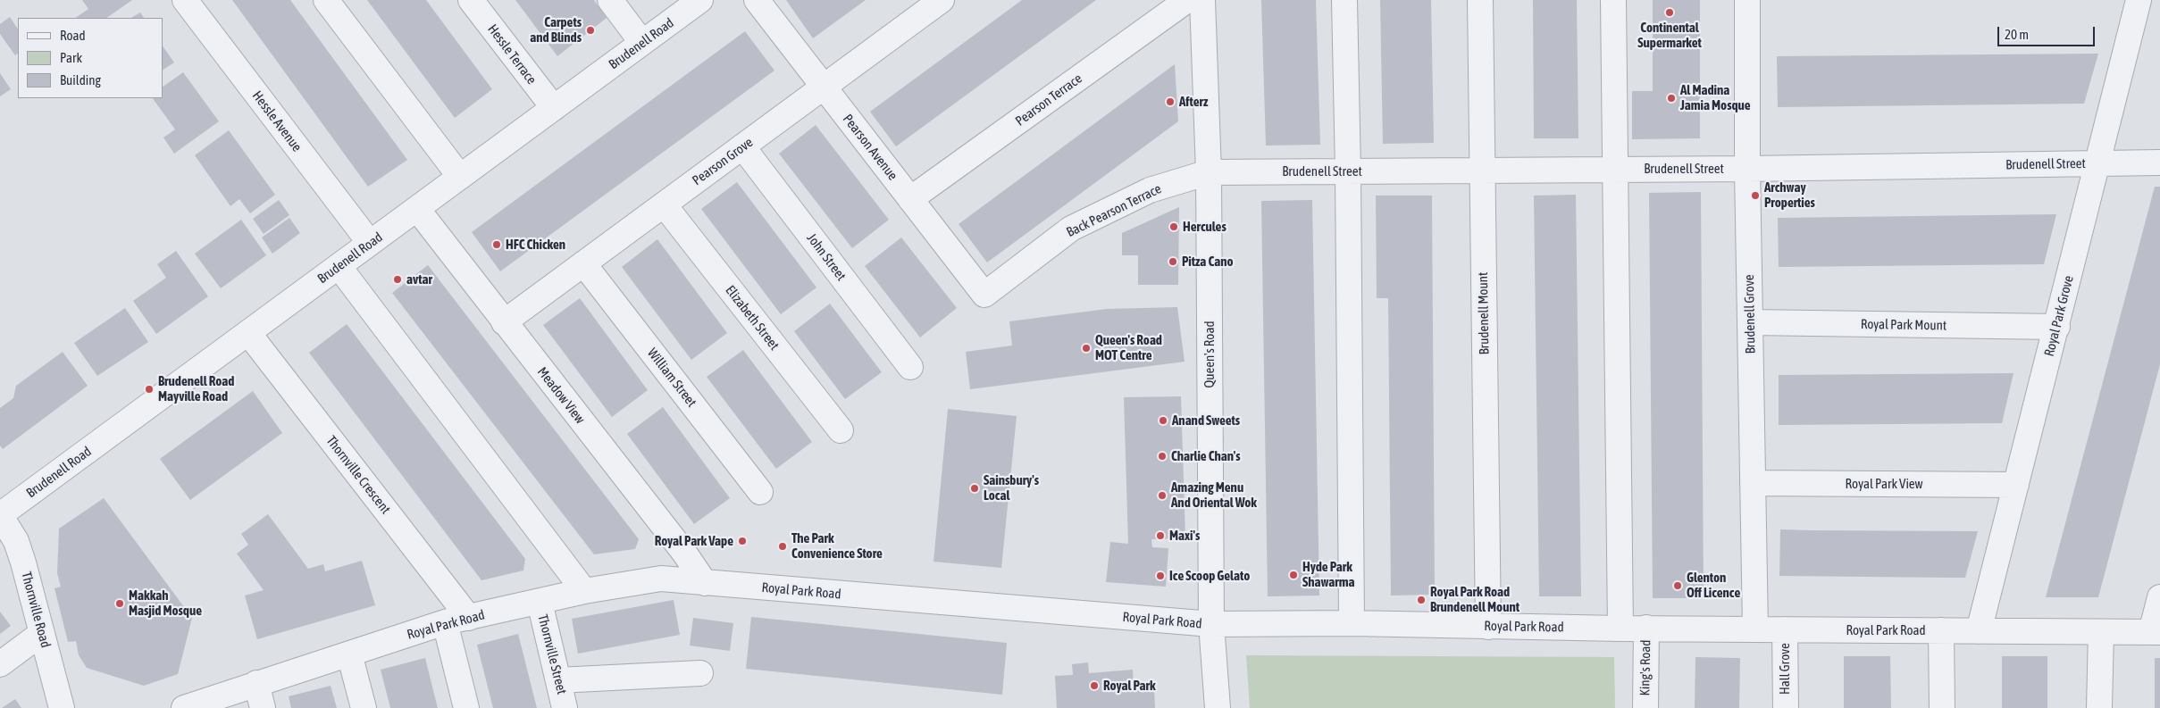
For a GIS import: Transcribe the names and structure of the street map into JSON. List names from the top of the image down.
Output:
{
  "streets": {
    "street": [
      "Brudenell Road",
      "Hessle Terrace",
      "Pearson Terrace",
      "Hessle Avenue",
      "Pearson Avenue",
      "Pearson Grove",
      "Brudenell Street",
      "Back Pearson Terrace",
      "John Street",
      "Brudenell Mount",
      "Brudenell Grove",
      "Royal Park Grove",
      "Elizabeth Street",
      "Royal Park Mount",
      "Queen's Road",
      "William Street",
      "Meadow View",
      "Thornville Crescent",
      "Royal Park View",
      "Royal Park Road",
      "Thornville Road",
      "Thornville Street",
      "King's Road",
      "Hall Grove"
    ]
  },
  "crossings": [
    ["Brudenell Road", "Hessle Terrace"],
    ["Brudenell Road", "Hessle Avenue"],
    ["Brudenell Road", "Meadow View"],
    ["Brudenell Road", "Thornville Crescent"],
    ["Brudenell Road", "Thornville Road"],
    ["Pearson Terrace", "Pearson Avenue"],
    ["Pearson Avenue", "Pearson Grove"],
    ["Pearson Avenue", "Back Pearson Terrace"],
    ["Pearson Grove", "John Street"],
    ["Pearson Grove", "Elizabeth Street"],
    ["Pearson Grove", "William Street"],
    ["Pearson Grove", "Meadow View"],
    ["Brudenell Street", "Back Pearson Terrace"],
    ["Brudenell Street", "Brudenell Mount"],
    ["Brudenell Street", "Brudenell Grove"],
    ["Brudenell Street", "Royal Park Grove"],
    ["Brudenell Street", "Queen's Road"],
    ["Back Pearson Terrace", "Queen's Road"],
    ["Brudenell Mount", "Royal Park Road"],
    ["Brudenell Grove", "Royal Park Mount"],
    ["Brudenell Grove", "Royal Park View"],
    ["Brudenell Grove", "Royal Park Road"],
    ["Royal Park Grove", "Royal Park Mount"],
    ["Royal Park Grove", "Royal Park View"],
    ["Royal Park Grove", "Royal Park Road"],
    ["Queen's Road", "Royal Park Road"],
    ["Meadow View", "Royal Park Road"],
    ["Thornville Crescent", "Royal Park Road"],
    ["Royal Park Road", "Thornville Street"],
    ["Royal Park Road", "King's Road"],
    ["Royal Park Road", "Hall Grove"]
  ],
  "places": [
    "Continental Supermarket",
    "Carpets and Blinds",
    "Al Madina Jamia Mosque",
    "Afterz",
    "Archway Properties",
    "Hercules",
    "HFC Chicken",
    "Pitza Cano",
    "avtar",
    "Queen's Road MOT Centre",
    "Brudenell Road Mayville Road",
    "Anand Sweets",
    "Charlie Chan's",
    "Sainsbury's Local",
    "Amazing Menu And Oriental Wok",
    "Maxi's",
    "Royal Park Vape",
    "The Park Convenience Store",
    "Hyde Park Shawarma",
    "Ice Scoop Gelato",
    "Glenton Off Licence",
    "Royal Park Road Brundenell Mount",
    "Makkah Masjid Mosque",
    "Royal Park"
  ],
  "legend": ["Road", "Park", "Building"],
  "scale_bar": "20 m"
}
